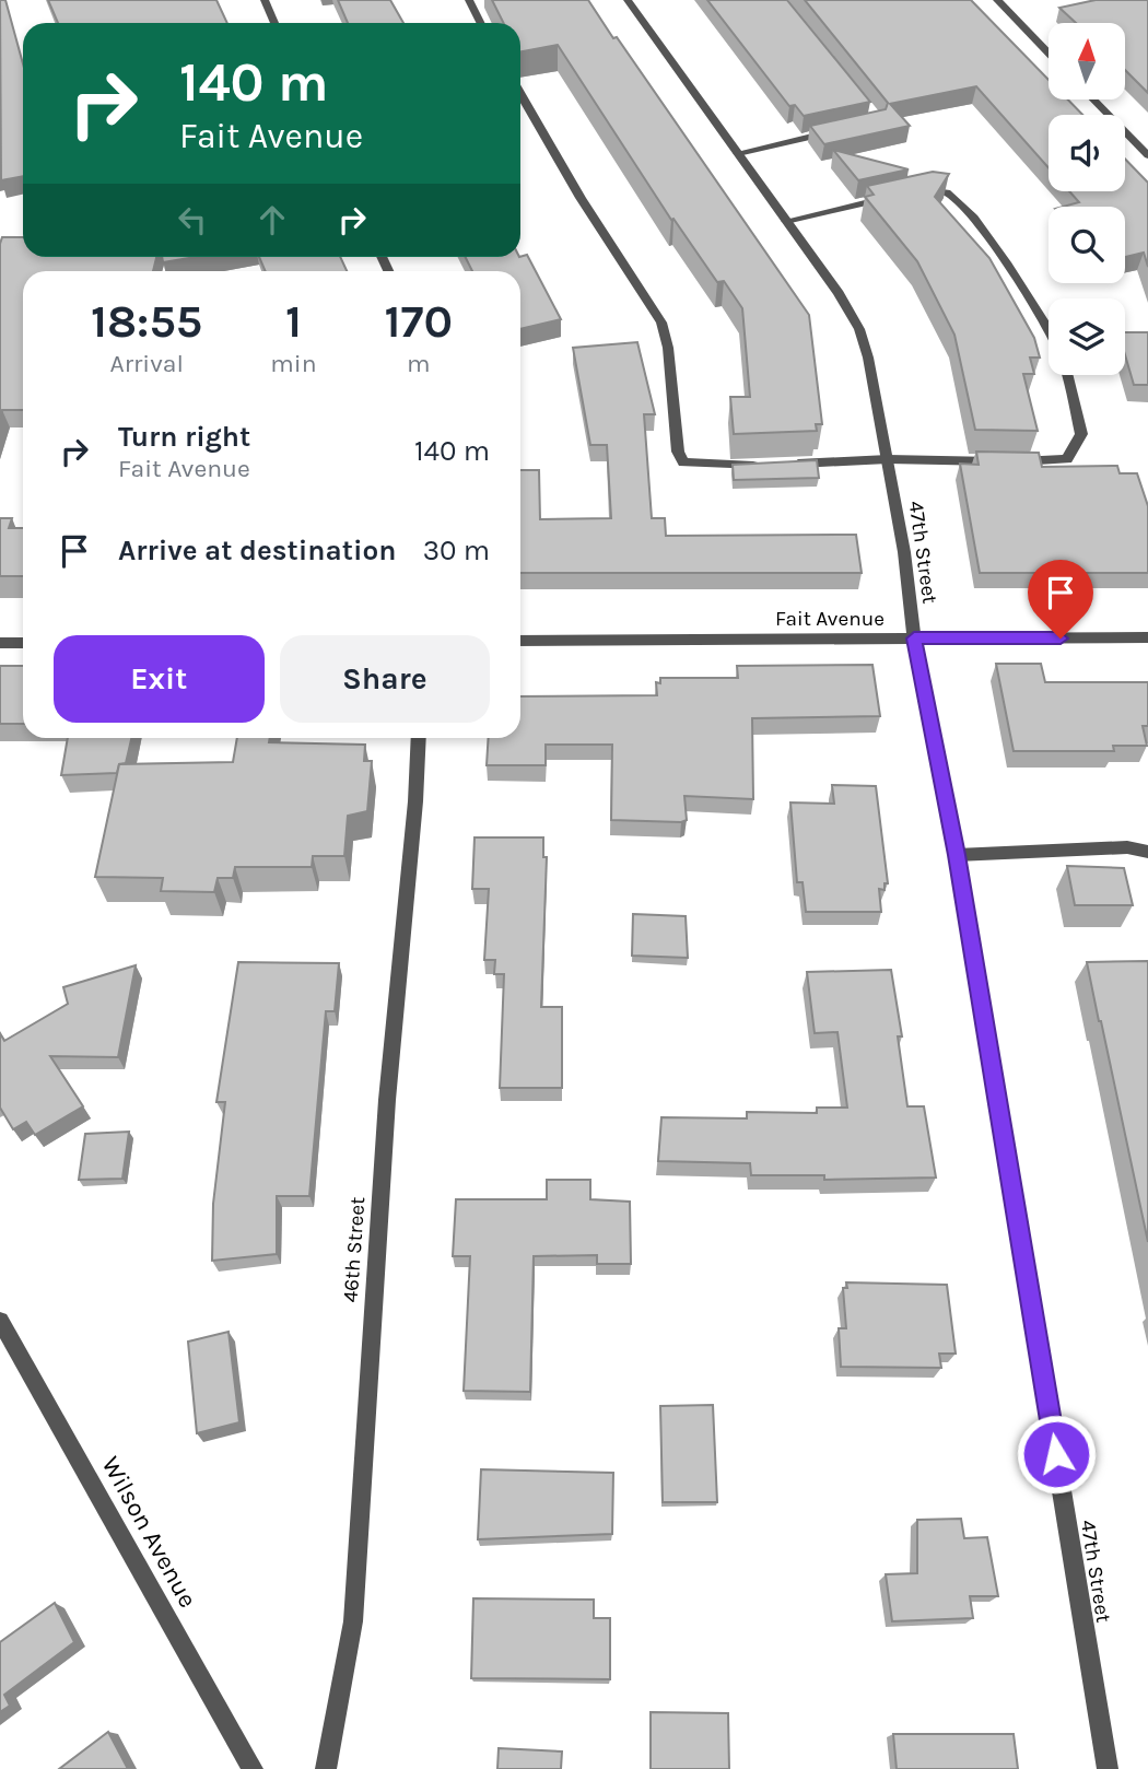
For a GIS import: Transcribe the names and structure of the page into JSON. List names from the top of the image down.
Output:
{
  "streets": {
    "street": [
      "47th Street",
      "Fait Avenue",
      "46th Street",
      "Wilson Avenue"
    ]
  },
  "crossings": [
    ["47th Street", "Fait Avenue"]
  ],
  "north": "top",
  "page": {
    "turn": ["140 m", "Fait Avenue"],
    "eta": [
      "18:55",
      "Arrival",
      "1",
      "min",
      "170",
      "m"
    ],
    "list": [
      {
        "name": "Turn right",
        "note": "Fait Avenue",
        "value": "140 m"
      },
      {
        "name": "Arrive at destination",
        "value": "30 m"
      }
    ],
    "buttons": ["Exit", "Share"]
  }
}
